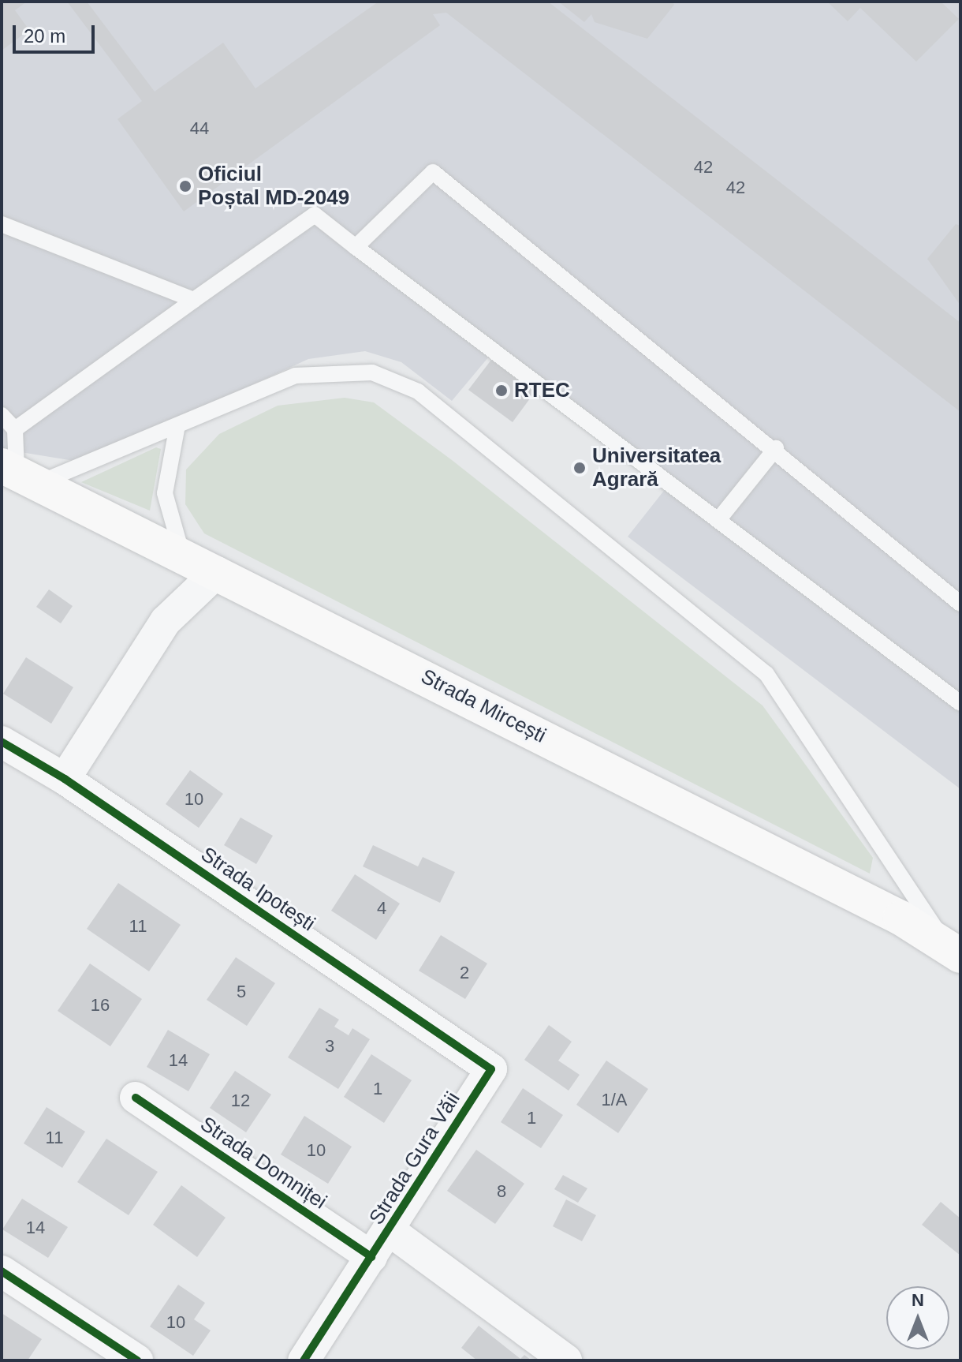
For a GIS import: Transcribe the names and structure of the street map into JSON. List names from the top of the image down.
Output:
{
  "streets": {
    "main road": ["Strada Mircești"],
    "street": ["Strada Ipotești", "Strada Gura Văii", "Strada Domniței"]
  },
  "crossings": [
    ["Strada Ipotești", "Strada Gura Văii"],
    ["Strada Gura Văii", "Strada Domniței"]
  ],
  "places": ["Oficiul Poștal MD-2049", "RTEC", "Universitatea Agrară"],
  "house_numbers": [
    "44",
    "42",
    "42",
    "10",
    "4",
    "11",
    "2",
    "5",
    "16",
    "3",
    "14",
    "1",
    "1/A",
    "12",
    "1",
    "11",
    "10",
    "8",
    "14",
    "10"
  ],
  "scale_bar": "20 m",
  "north": "top"
}
